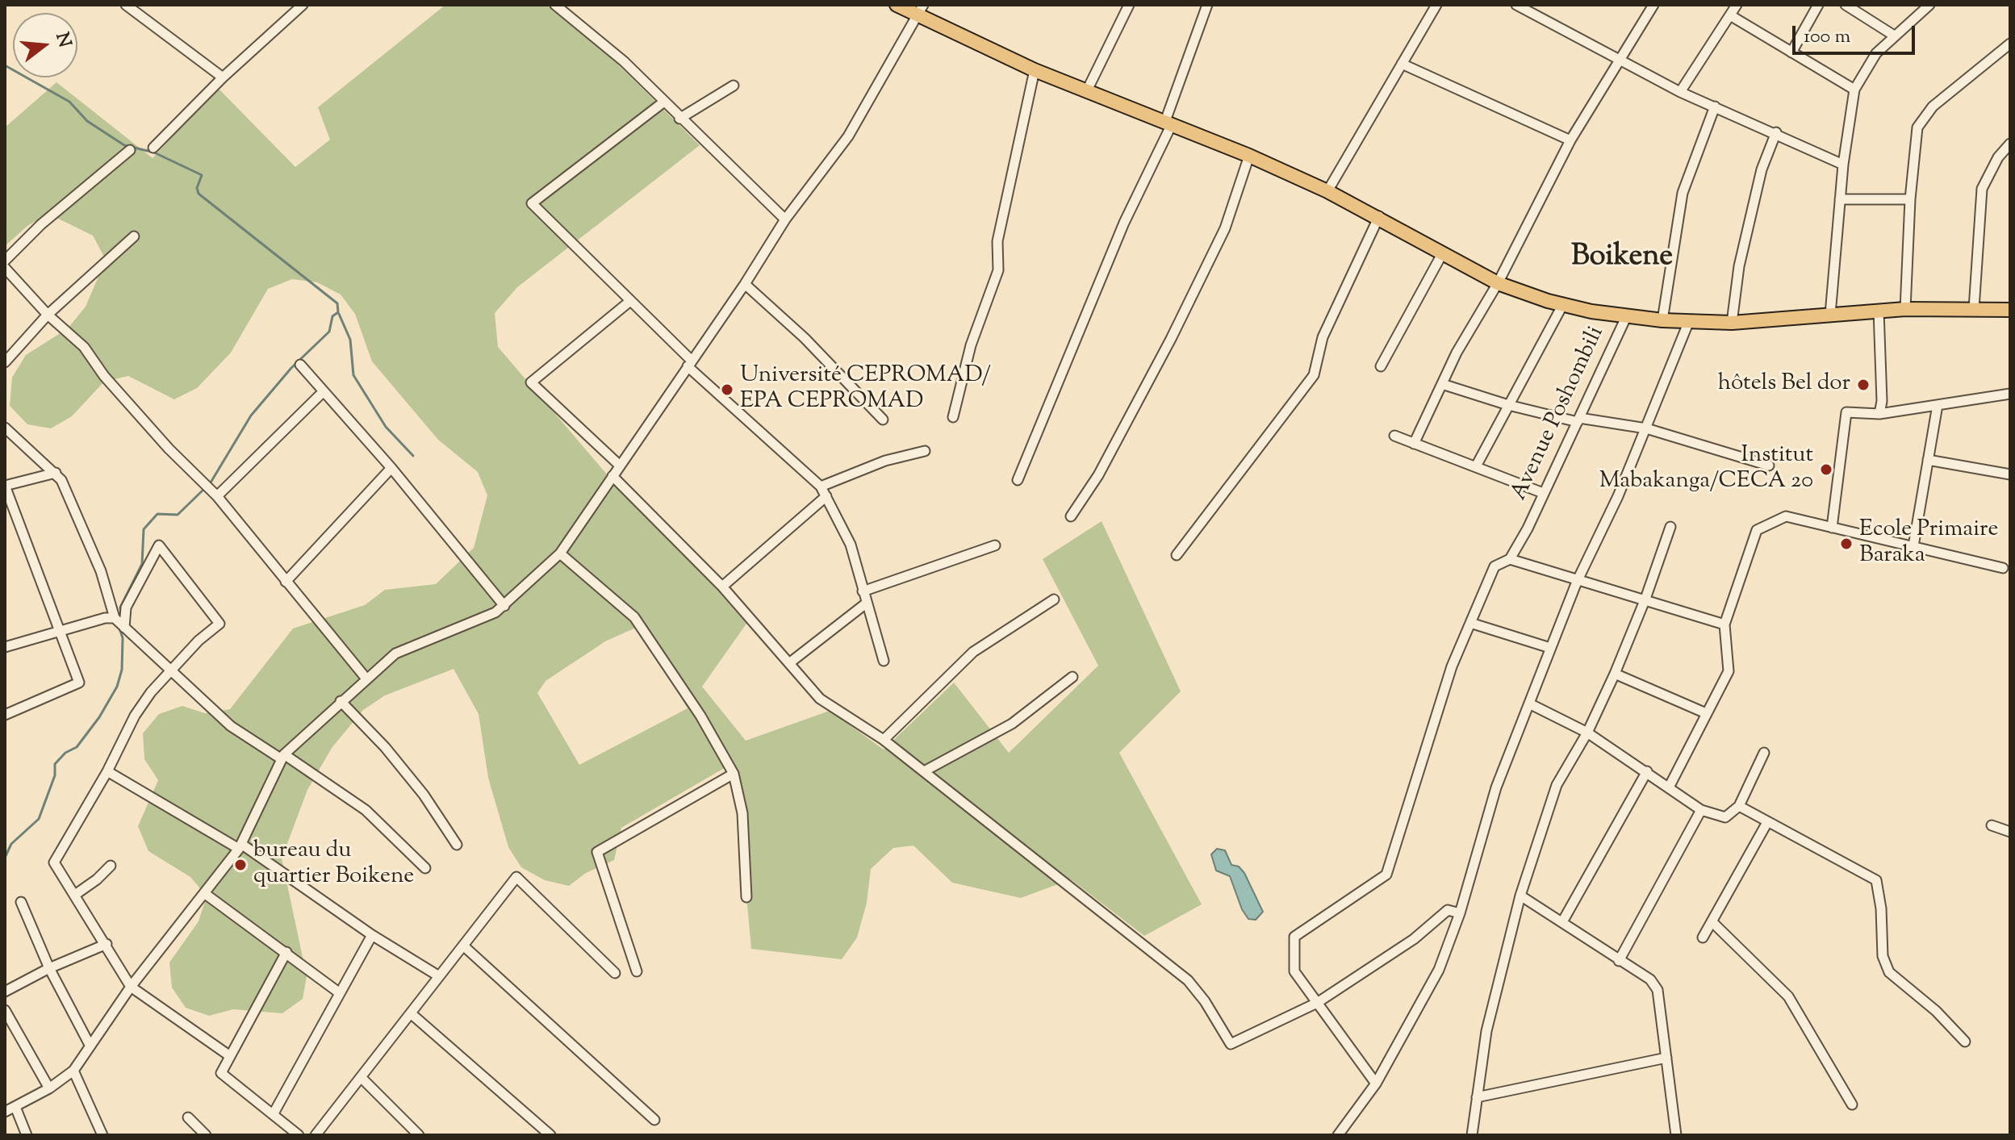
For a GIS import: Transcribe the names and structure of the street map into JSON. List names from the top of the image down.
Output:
{
  "streets": {
    "street": ["Avenue Poshombili"]
  },
  "districts": ["Boikene"],
  "places": [
    "hôtels Bel dor",
    "Université CEPROMAD/ EPA CEPROMAD",
    "Institut Mabakanga/CECA 20",
    "Ecole Primaire Baraka",
    "bureau du quartier Boikene"
  ],
  "scale_bar": "100 m",
  "north": "right"
}
